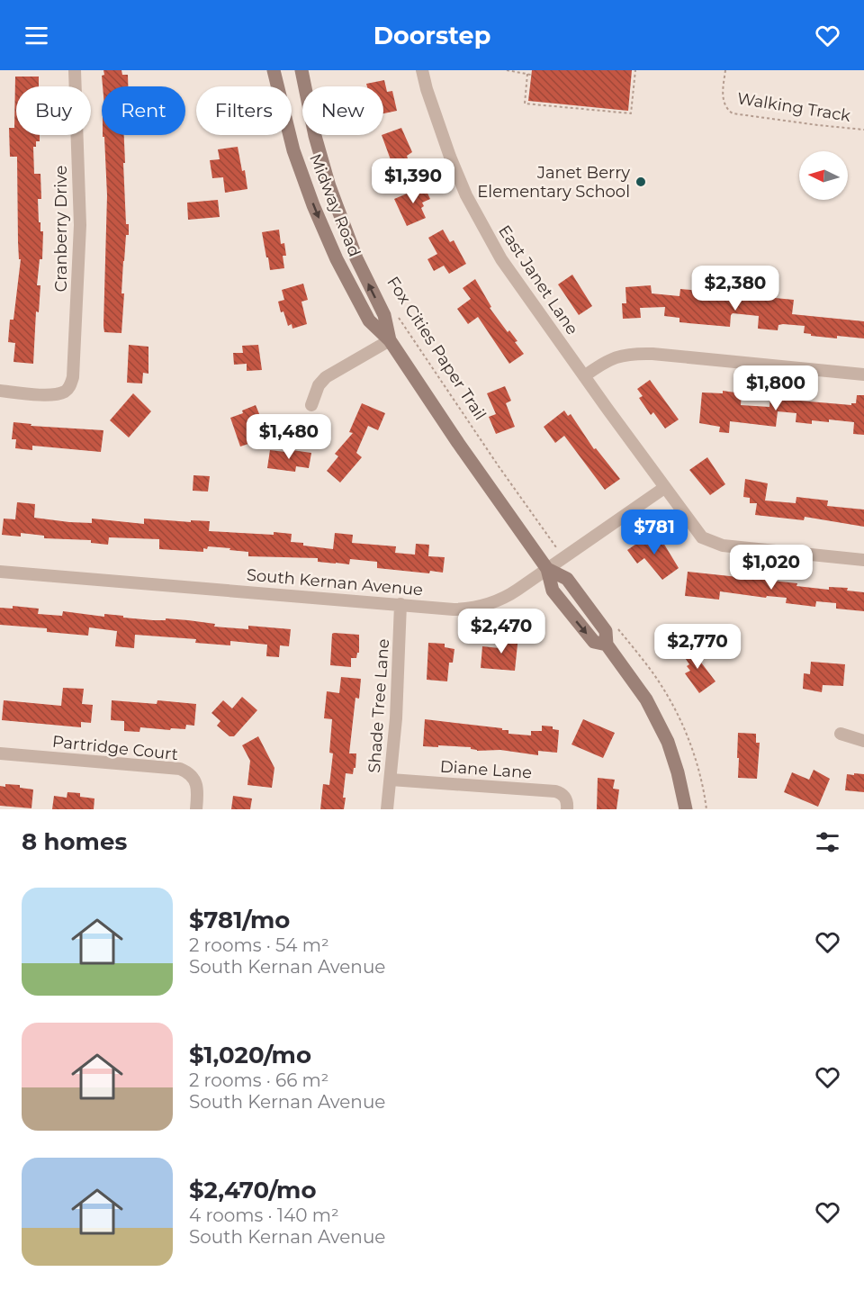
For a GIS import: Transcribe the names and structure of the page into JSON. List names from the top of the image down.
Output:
{
  "streets": {
    "main road": ["Midway Road"],
    "street": [
      "Cranberry Drive",
      "East Janet Lane",
      "South Kernan Avenue",
      "Shade Tree Lane",
      "Partridge Court",
      "Diane Lane"
    ],
    "path": ["Walking Track", "Fox Cities Paper Trail"]
  },
  "crossings": [
    ["Midway Road", "South Kernan Avenue"],
    ["East Janet Lane", "South Kernan Avenue"],
    ["Fox Cities Paper Trail", "South Kernan Avenue"],
    ["South Kernan Avenue", "Shade Tree Lane"],
    ["Shade Tree Lane", "Diane Lane"]
  ],
  "places": ["Janet Berry Elementary School"],
  "north": "left",
  "page": {
    "header": "Doorstep",
    "chip": [
      "Buy",
      "Rent",
      "Filters",
      "New"
    ],
    "price": [
      "$1,390",
      "$2,380",
      "$1,800",
      "$1,480",
      "$781",
      "$1,020",
      "$2,470",
      "$2,770"
    ],
    "heading": "8 homes",
    "list": [
      {
        "name": "$781/mo",
        "note": "2 rooms · 54 m² · South Kernan Avenue"
      },
      {
        "name": "$1,020/mo",
        "note": "2 rooms · 66 m² · South Kernan Avenue"
      },
      {
        "name": "$2,470/mo",
        "note": "4 rooms · 140 m² · South Kernan Avenue"
      }
    ]
  }
}
